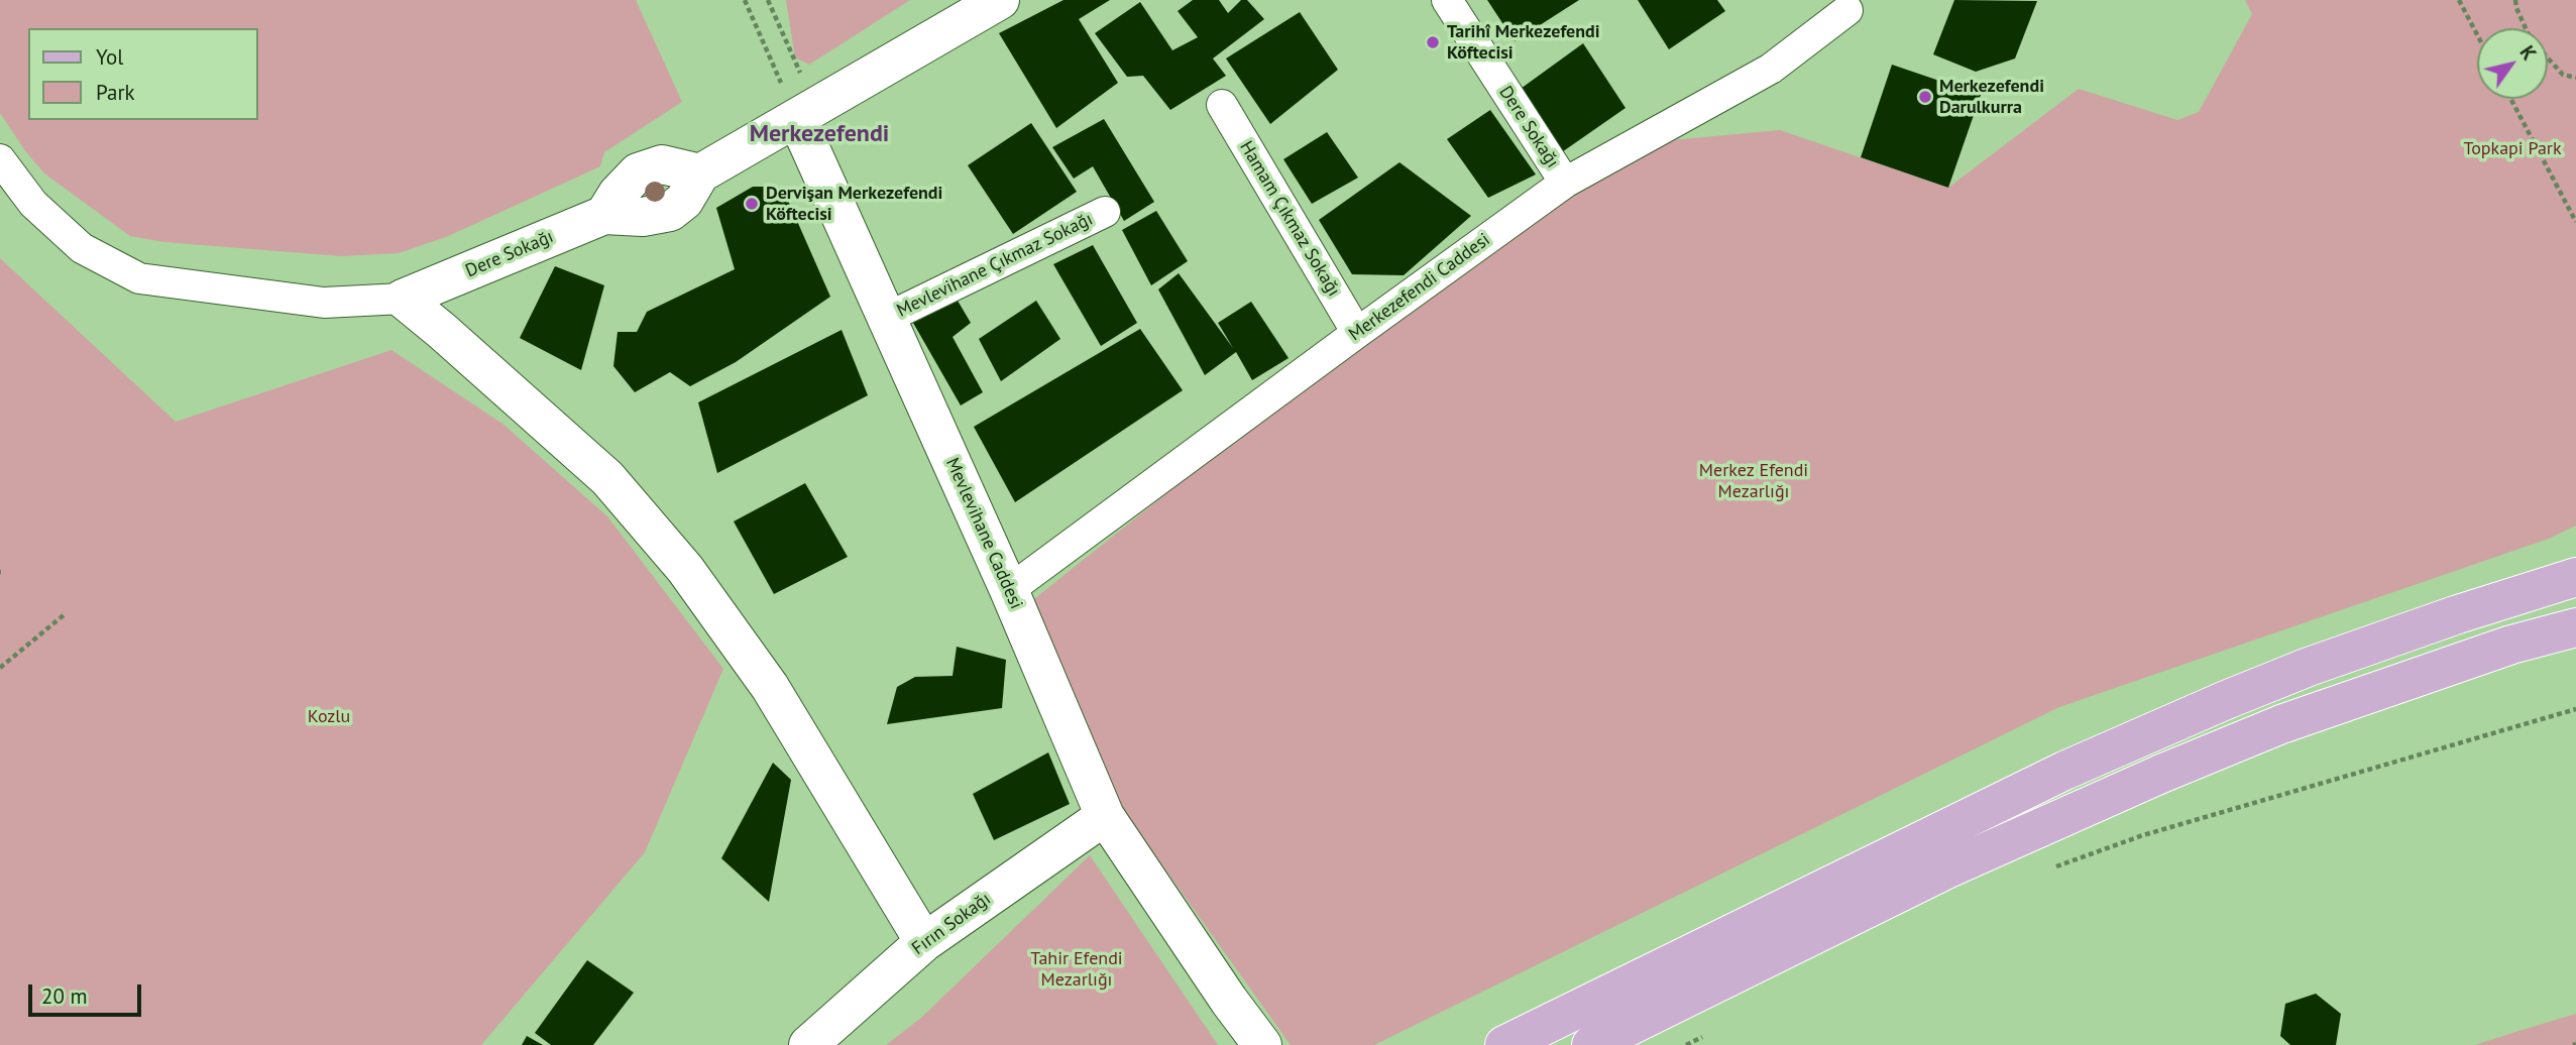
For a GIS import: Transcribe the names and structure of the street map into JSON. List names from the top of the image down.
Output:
{
  "streets": {
    "street": [
      "Dere Sokağı",
      "Hamam Çıkmaz Sokağı",
      "Mevlevihane Çıkmaz Sokağı",
      "Merkezefendi Caddesi",
      "Mevlevihane Caddesi",
      "Fırın Sokağı"
    ]
  },
  "crossings": [
    ["Dere Sokağı", "Merkezefendi Caddesi"],
    ["Dere Sokağı", "Mevlevihane Caddesi"],
    ["Hamam Çıkmaz Sokağı", "Merkezefendi Caddesi"],
    ["Mevlevihane Çıkmaz Sokağı", "Mevlevihane Caddesi"],
    ["Merkezefendi Caddesi", "Mevlevihane Caddesi"],
    ["Mevlevihane Caddesi", "Fırın Sokağı"]
  ],
  "districts": ["Merkezefendi"],
  "parks": [
    "Topkapi Park",
    "Merkez Efendi Mezarlığı",
    "Kozlu",
    "Tahir Efendi Mezarlığı"
  ],
  "places": ["Tarihî Merkezefendi Köftecisi", "Merkezefendi Darulkurra", "Dervişan Merkezefendi Köftecisi"],
  "legend": ["Yol", "Park"],
  "scale_bar": "20 m",
  "north": "top right"
}
